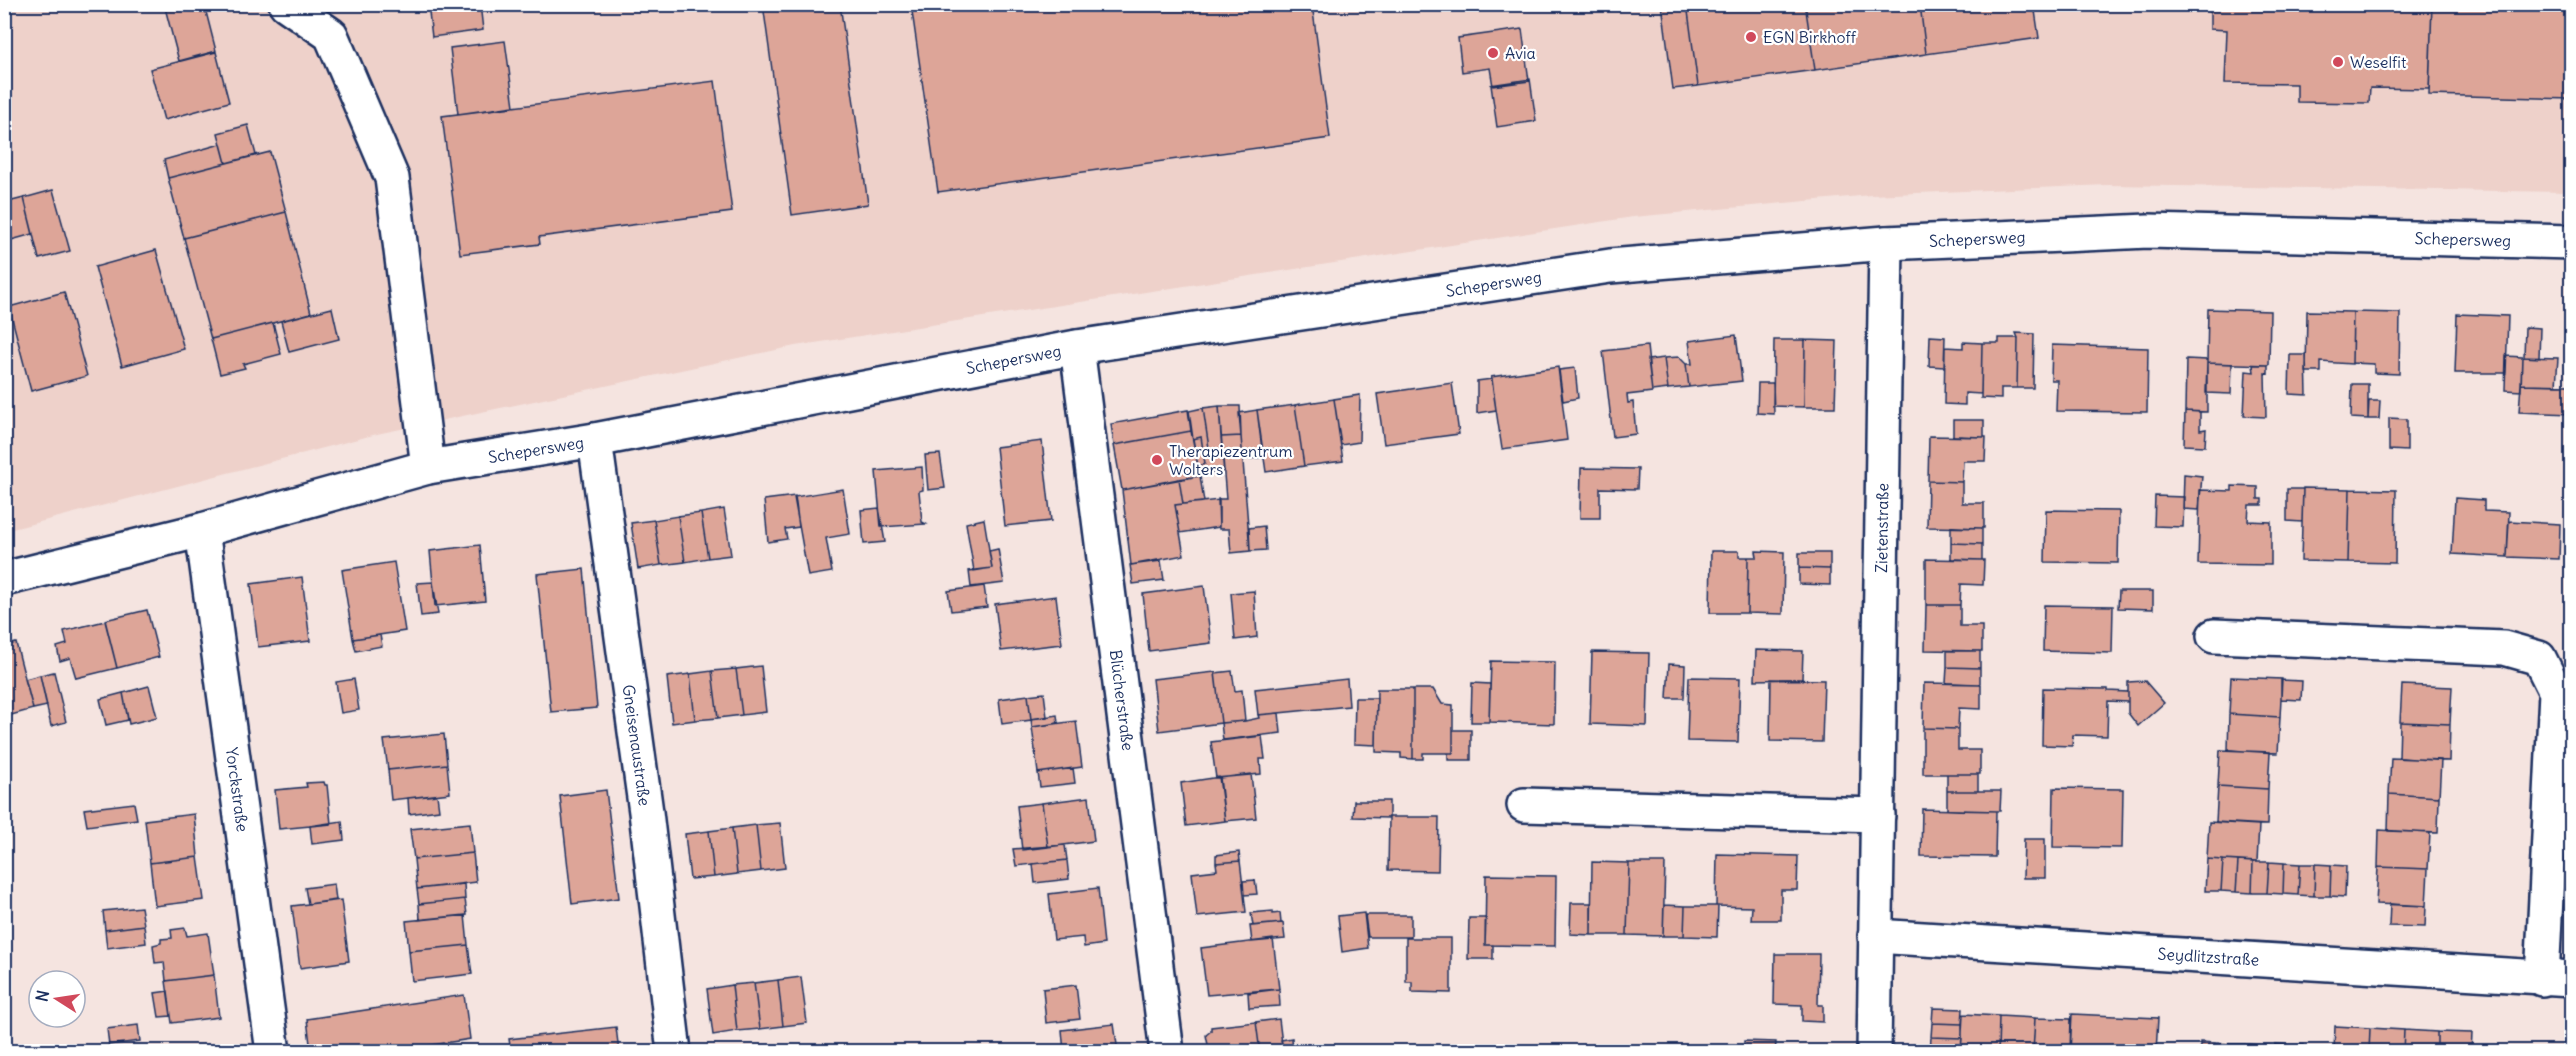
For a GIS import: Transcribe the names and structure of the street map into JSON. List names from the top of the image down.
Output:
{
  "streets": {
    "street": [
      "Schepersweg",
      "Zietenstraße",
      "Blücherstraße",
      "Gneisenaustraße",
      "Yorckstraße",
      "Seydlitzstraße"
    ]
  },
  "crossings": [
    ["Schepersweg", "Zietenstraße"],
    ["Schepersweg", "Blücherstraße"],
    ["Schepersweg", "Gneisenaustraße"],
    ["Schepersweg", "Yorckstraße"],
    ["Zietenstraße", "Seydlitzstraße"]
  ],
  "places": [
    "EGN Birkhoff",
    "Avia",
    "Weselfit",
    "Therapiezentrum Wolters"
  ],
  "north": "left"
}
